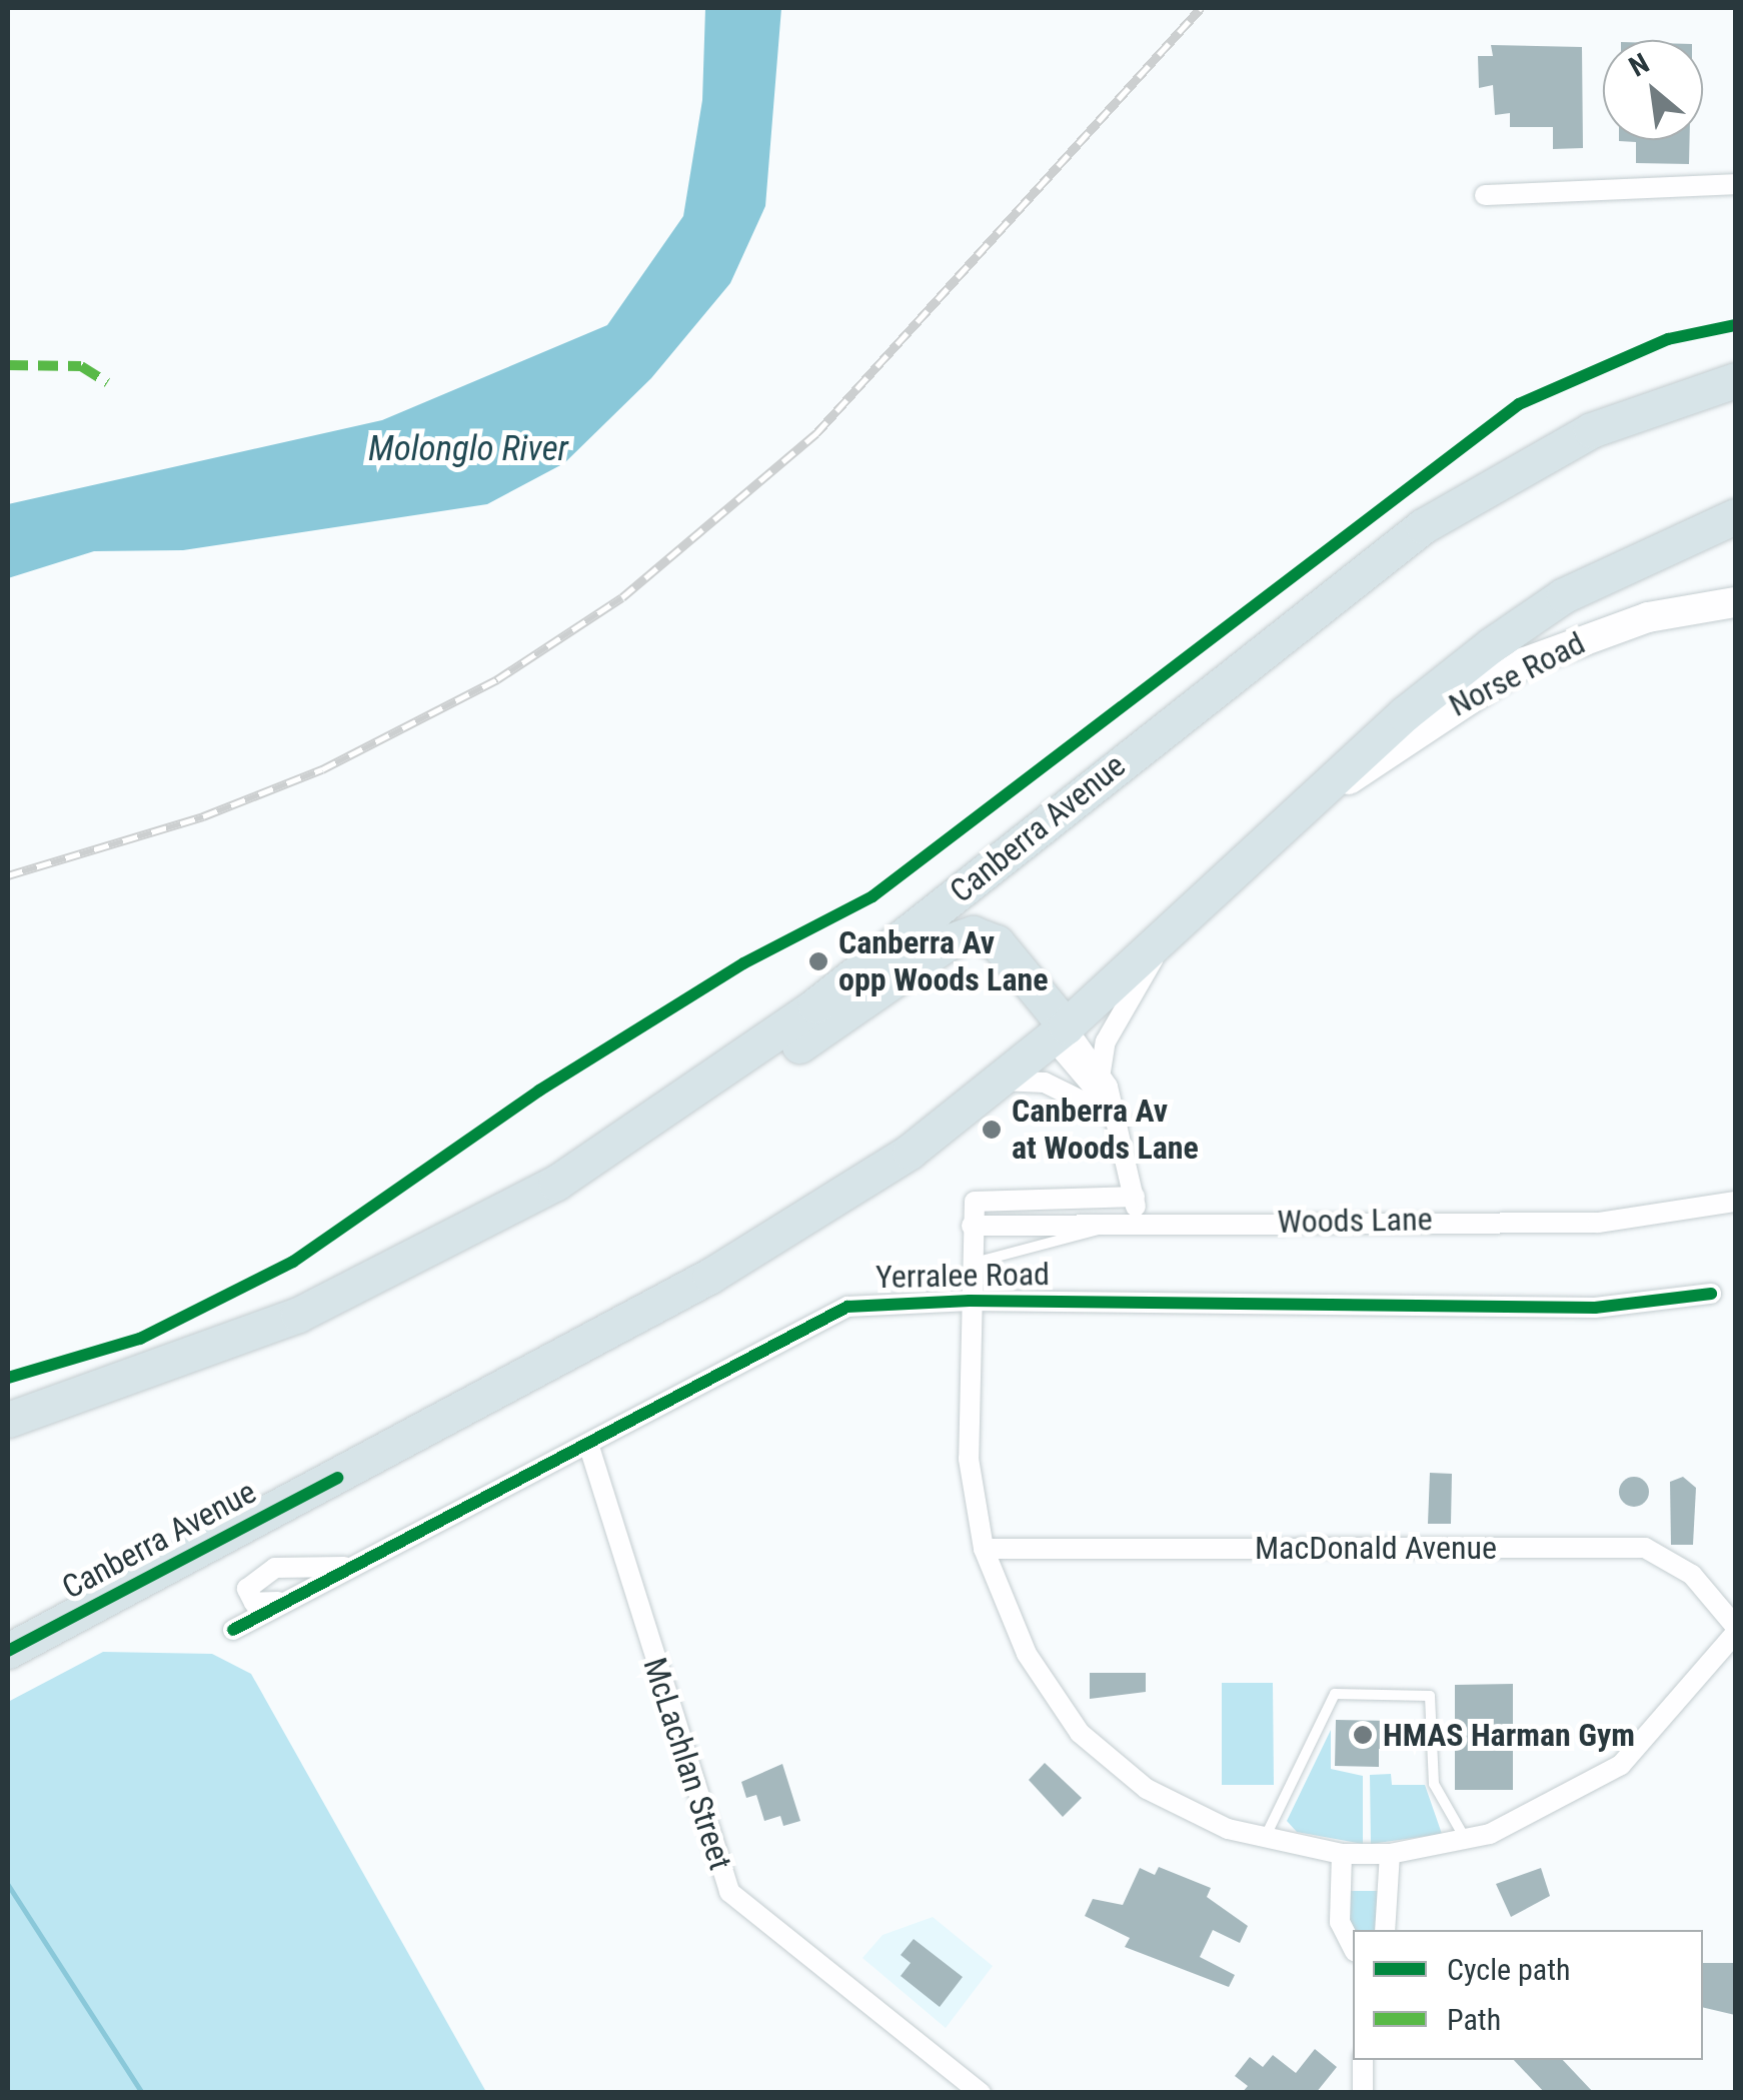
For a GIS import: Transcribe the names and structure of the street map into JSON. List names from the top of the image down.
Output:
{
  "streets": {
    "highway": ["Canberra Avenue"],
    "main road": ["Norse Road"],
    "street": [
      "Woods Lane",
      "Yerralee Road",
      "MacDonald Avenue",
      "McLachlan Street"
    ]
  },
  "crossings": [
    ["Norse Road", "Canberra Avenue"],
    ["Yerralee Road", "McLachlan Street"]
  ],
  "water": ["Molonglo River"],
  "places": ["Canberra Av opp Woods Lane", "Canberra Av at Woods Lane", "HMAS Harman Gym"],
  "legend": ["Cycle path", "Path"],
  "north": "top left"
}
